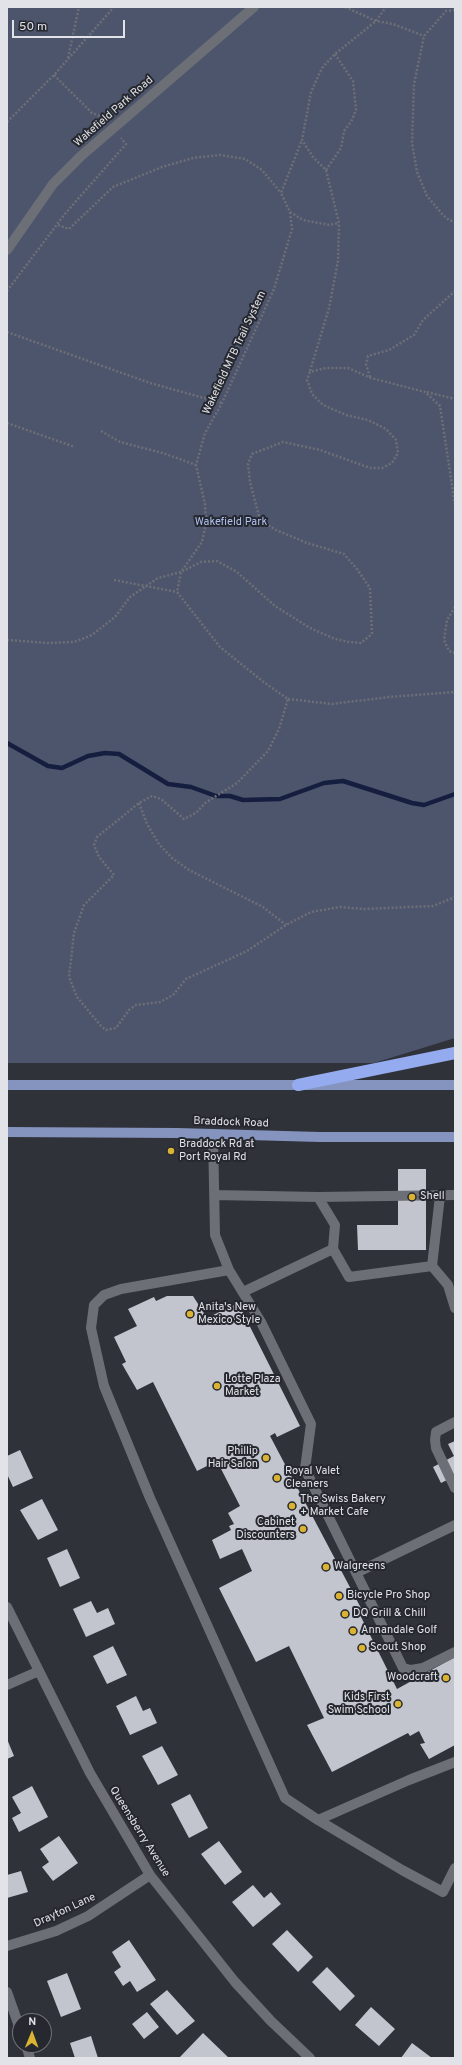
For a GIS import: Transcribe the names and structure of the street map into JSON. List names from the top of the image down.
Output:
{
  "streets": {
    "main road": ["Braddock Road"],
    "street": ["Wakefield Park Road", "Queensberry Avenue", "Drayton Lane"],
    "path": ["Wakefield MTB Trail System"]
  },
  "crossings": [
    ["Queensberry Avenue", "Drayton Lane"]
  ],
  "parks": ["Wakefield Park"],
  "places": [
    "Braddock Rd at Port Royal Rd",
    "Shell",
    "Anita's New Mexico Style",
    "Lotte Plaza Market",
    "Phillip Hair Salon",
    "Royal Valet Cleaners",
    "The Swiss Bakery + Market Cafe",
    "Cabinet Discounters",
    "Walgreens",
    "Bicycle Pro Shop",
    "DQ Grill & Chill",
    "Annandale Golf",
    "Scout Shop",
    "Woodcraft",
    "Kids First Swim School"
  ],
  "scale_bar": "50 m",
  "north": "top"
}
